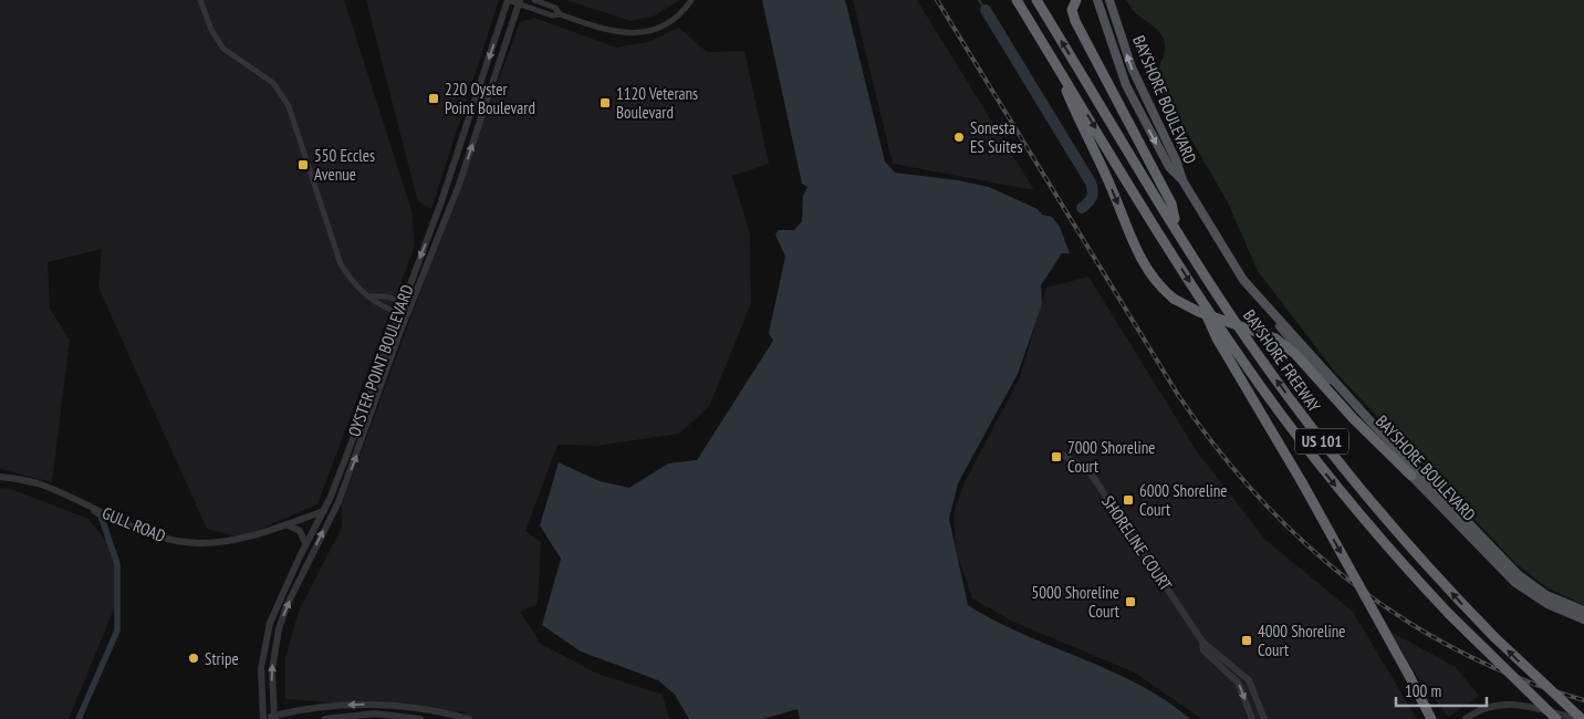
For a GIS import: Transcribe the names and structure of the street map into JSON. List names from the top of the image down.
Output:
{
  "streets": {
    "highway": ["BAYSHORE FREEWAY", "US 101"],
    "main road": ["BAYSHORE BOULEVARD"],
    "street": ["OYSTER POINT BOULEVARD", "GULL ROAD", "SHORELINE COURT"]
  },
  "crossings": [
    ["OYSTER POINT BOULEVARD", "GULL ROAD"]
  ],
  "places": {
    "transit": [
      "220 Oyster Point Boulevard",
      "1120 Veterans Boulevard",
      "550 Eccles Avenue",
      "7000 Shoreline Court",
      "6000 Shoreline Court",
      "5000 Shoreline Court",
      "4000 Shoreline Court"
    ],
    "other": ["Sonesta ES Suites", "Stripe"]
  },
  "scale_bar": "100 m"
}
